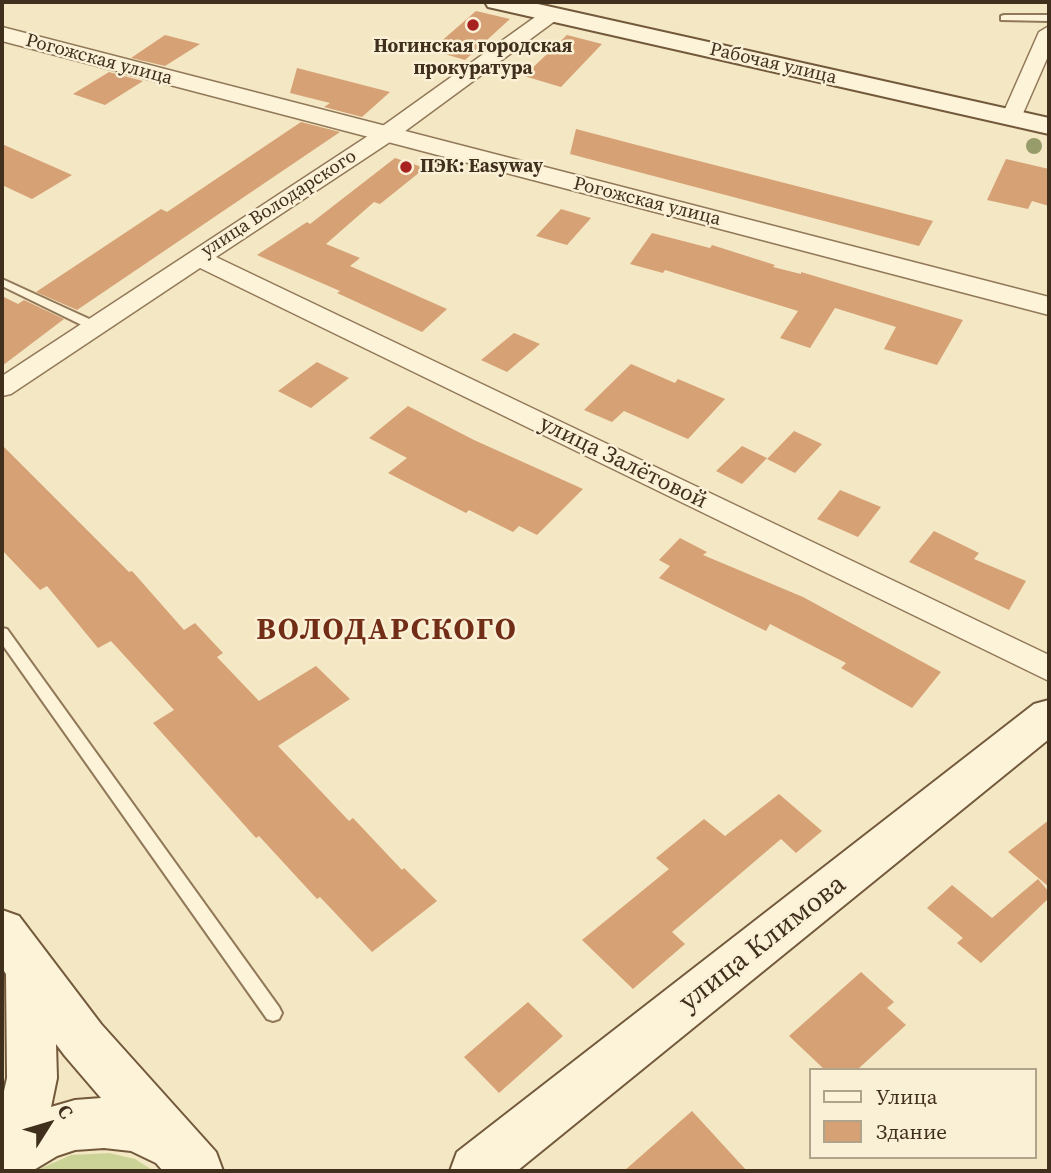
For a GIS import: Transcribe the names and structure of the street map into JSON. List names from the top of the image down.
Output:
{
  "streets": {
    "main road": ["Рабочая улица", "улица Климова"],
    "street": ["Рогожская улица", "улица Володарского", "улица Залётовой"]
  },
  "crossings": [
    ["Рогожская улица", "улица Володарского"],
    ["Рабочая улица", "улица Володарского"],
    ["улица Володарского", "улица Залётовой"]
  ],
  "districts": ["ВОЛОДАРСКОГО"],
  "places": ["Ногинская городская прокуратура", "ПЭК: Easyway"],
  "legend": ["Улица", "Здание"],
  "north": "top right"
}
